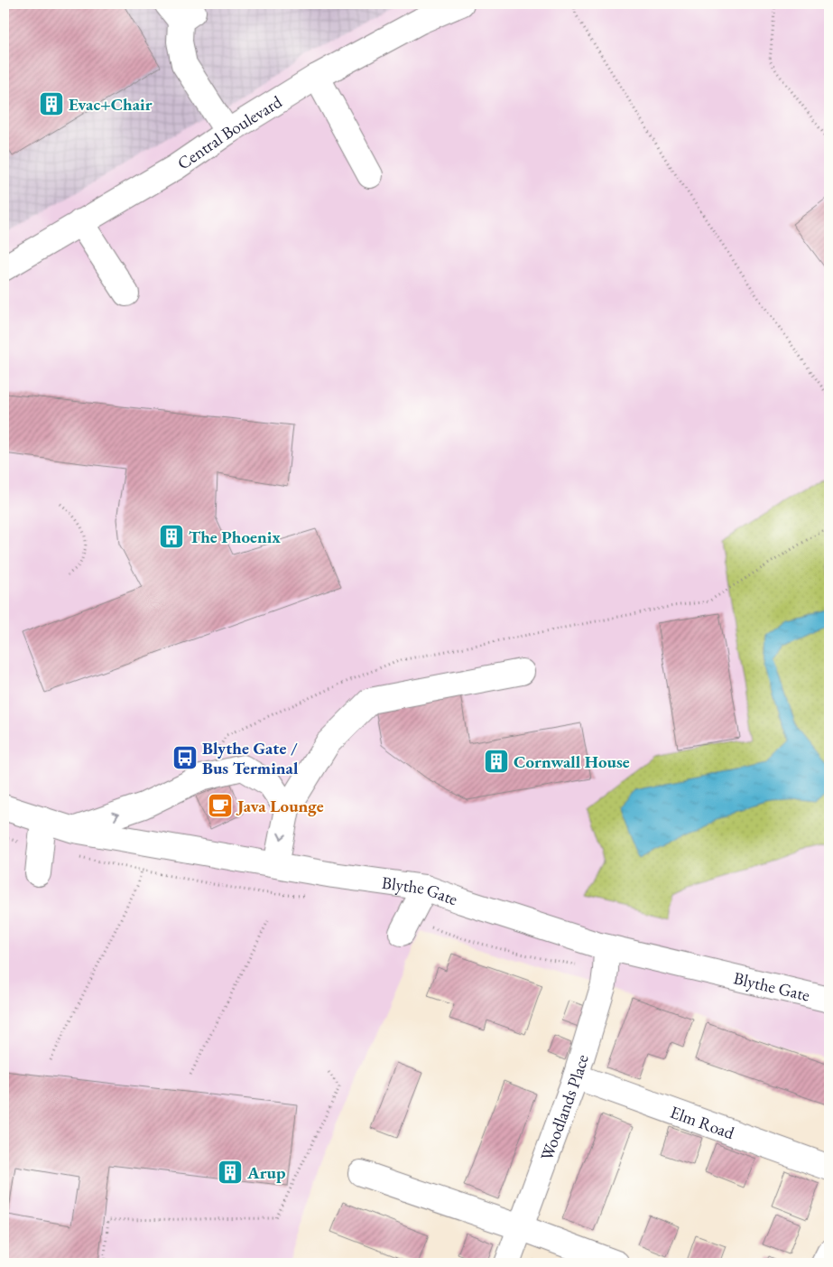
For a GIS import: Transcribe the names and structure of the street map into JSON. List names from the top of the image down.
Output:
{
  "streets": {
    "street": [
      "Central Boulevard",
      "Blythe Gate",
      "Woodlands Place",
      "Elm Road"
    ]
  },
  "crossings": [
    ["Blythe Gate", "Woodlands Place"],
    ["Woodlands Place", "Elm Road"]
  ],
  "places": {
    "building": [
      "Evac+Chair",
      "The Phoenix",
      "Cornwall House",
      "Arup"
    ],
    "bus stop": ["Blythe Gate / Bus Terminal"],
    "cafe": ["Java Lounge"]
  }
}
